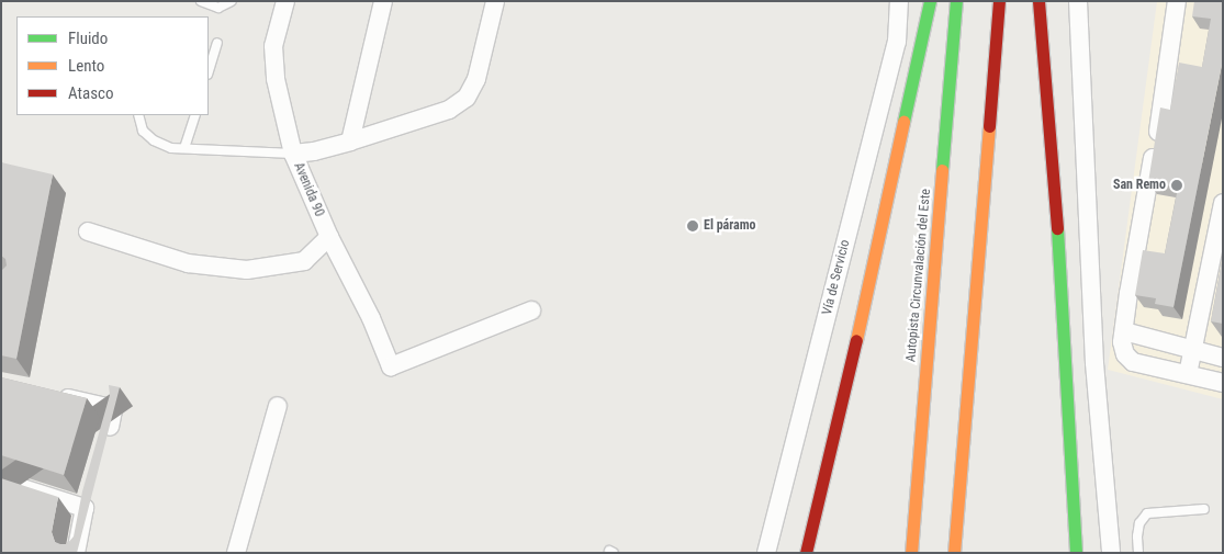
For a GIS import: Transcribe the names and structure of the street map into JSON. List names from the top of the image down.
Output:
{
  "streets": {
    "highway": ["Autopista Circunvalación del Este"],
    "street": ["Avenida 90", "Vía de Servicio"]
  },
  "places": ["San Remo", "El páramo"],
  "legend": ["Fluido", "Lento", "Atasco"]
}
